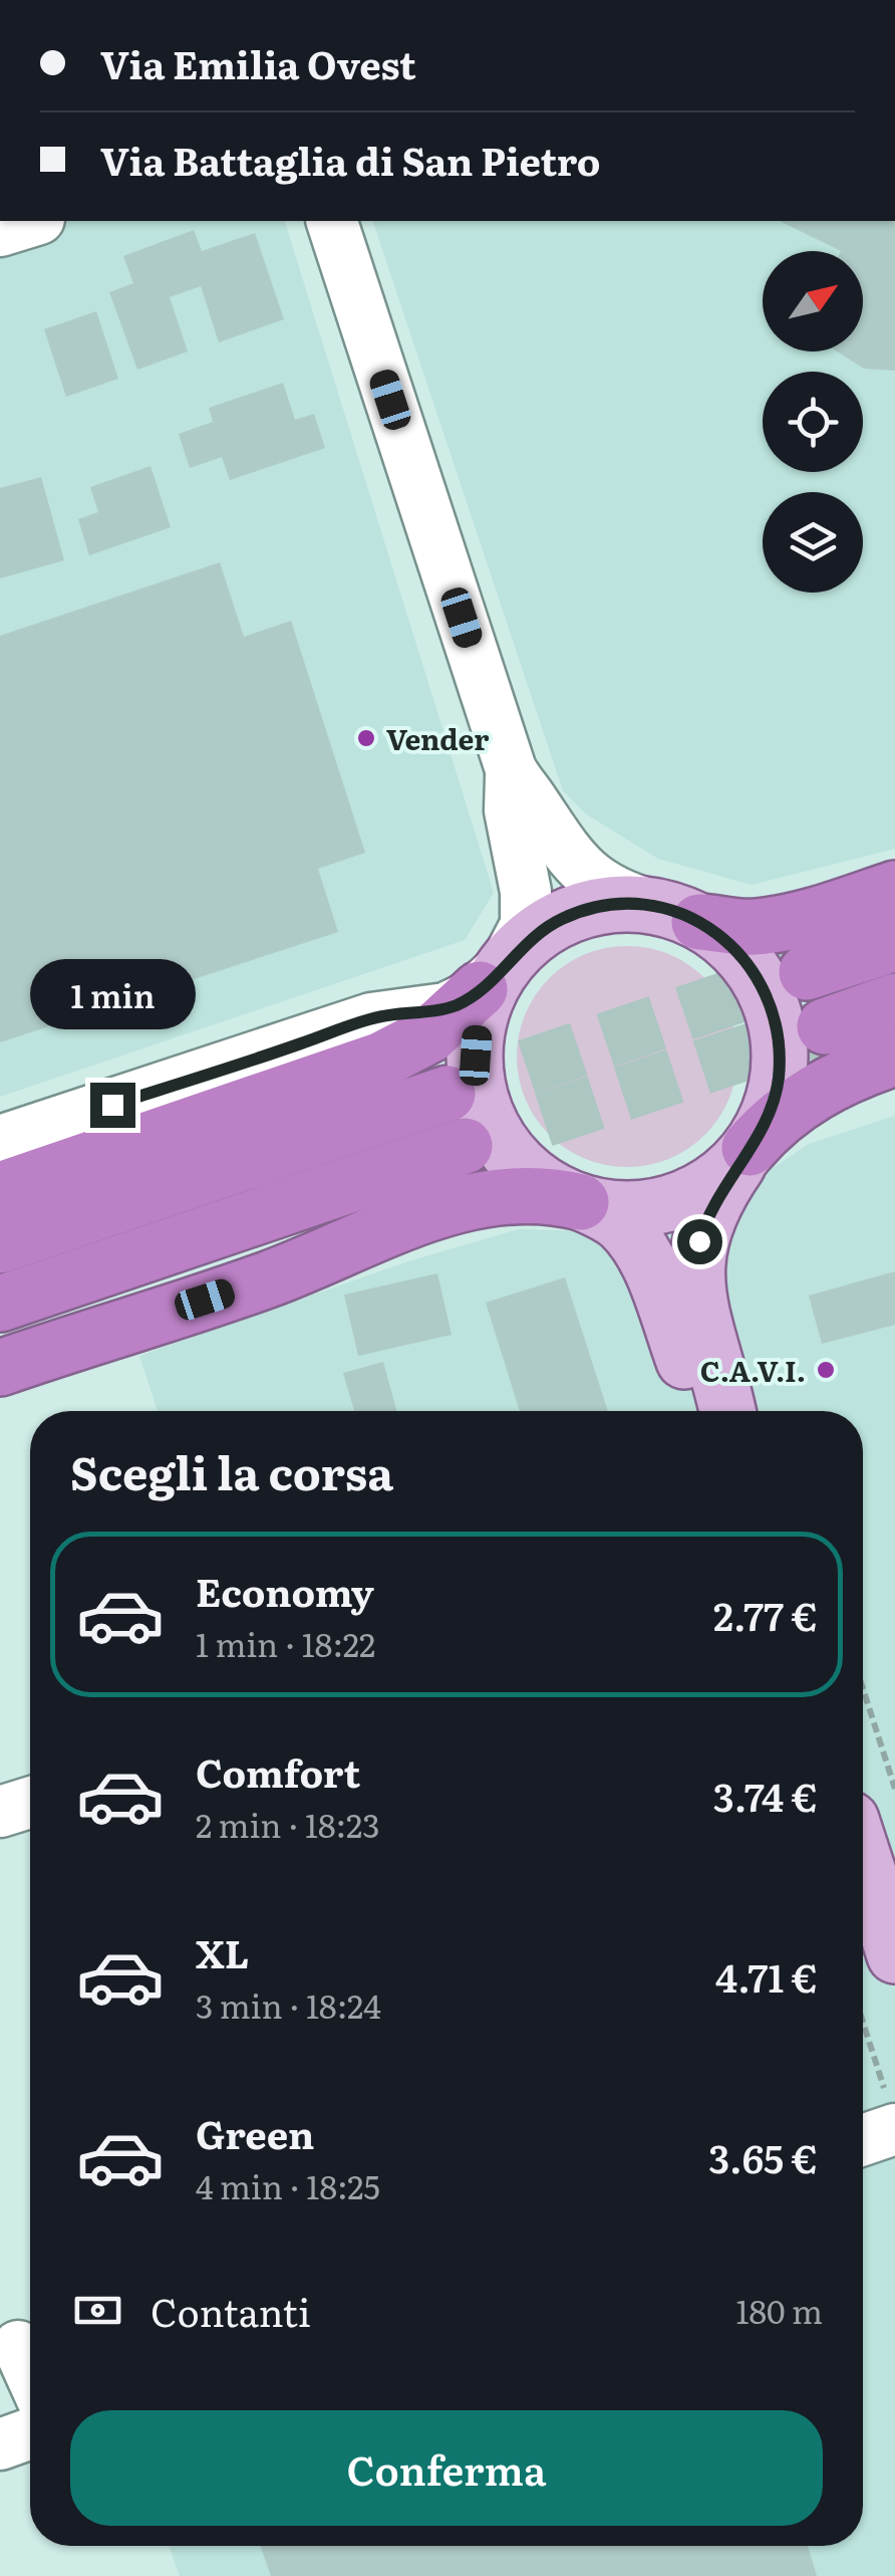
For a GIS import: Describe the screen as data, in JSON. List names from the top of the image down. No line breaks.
{"places":["Vender","C.A.V.I."],"north":"top right","page":{"banner":["Via Emilia Ovest","Via Battaglia di San Pietro"],"bubble":"1 min","heading":"Scegli la corsa","list":[{"name":"Economy","note":"1 min · 18:22","value":"2.77 €"},{"name":"Comfort","note":"2 min · 18:23","value":"3.74 €"},{"name":"XL","note":"3 min · 18:24","value":"4.71 €"},{"name":"Green","note":"4 min · 18:25","value":"3.65 €"}],"pay":["Contanti","180 m"],"buttons":"Conferma"}}
